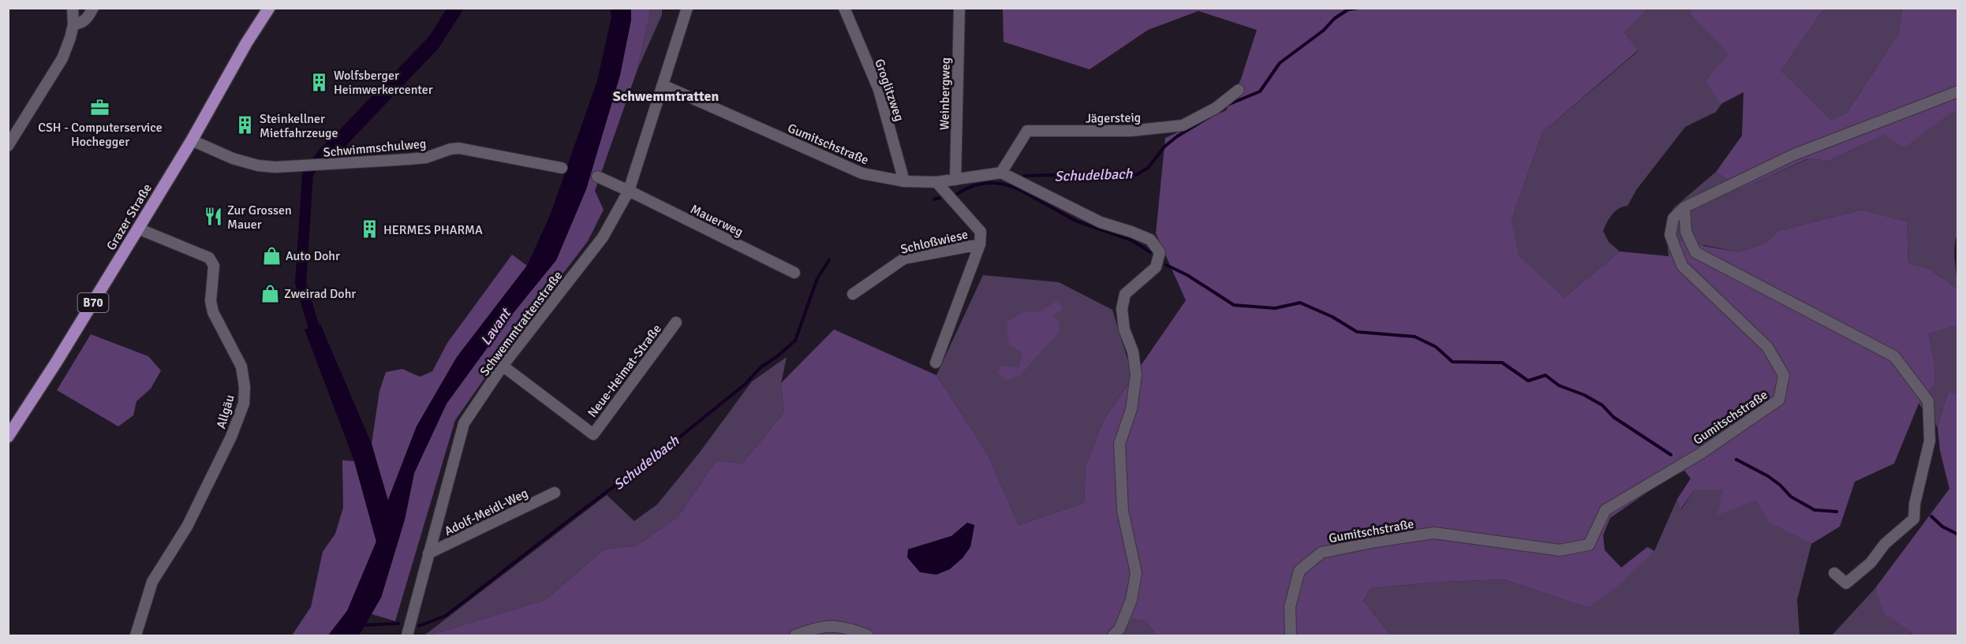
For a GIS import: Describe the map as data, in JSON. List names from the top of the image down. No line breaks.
{"streets":{"main road":["Grazer Straße","B70"],"street":["Groglitzweg","Weinbergweg","Jägersteig","Gumitschstraße","Schwimmschulweg","Mauerweg","Schloßwiese","Schwemmtrattenstraße","Neue-Heimat-Straße","Allgäu","Adolf-Meidl-Weg"]},"crossings":[["Groglitzweg","Gumitschstraße"],["Weinbergweg","Gumitschstraße"],["Jägersteig","Gumitschstraße"],["Gumitschstraße","Schloßwiese"],["Gumitschstraße","Schwemmtrattenstraße"],["Schwimmschulweg","Grazer Straße"],["Grazer Straße","Allgäu"],["Mauerweg","Schwemmtrattenstraße"],["Schwemmtrattenstraße","Neue-Heimat-Straße"],["Schwemmtrattenstraße","Adolf-Meidl-Weg"]],"districts":["Schwemmtratten"],"water":["Schudelbach","Lavant"],"places":{"building":["Wolfsberger Heimwerkercenter","Steinkellner Mietfahrzeuge","HERMES PHARMA"],"office":["CSH - Computerservice Hochegger"],"restaurant":["Zur Grossen Mauer"],"shop":["Auto Dohr","Zweirad Dohr"]}}
